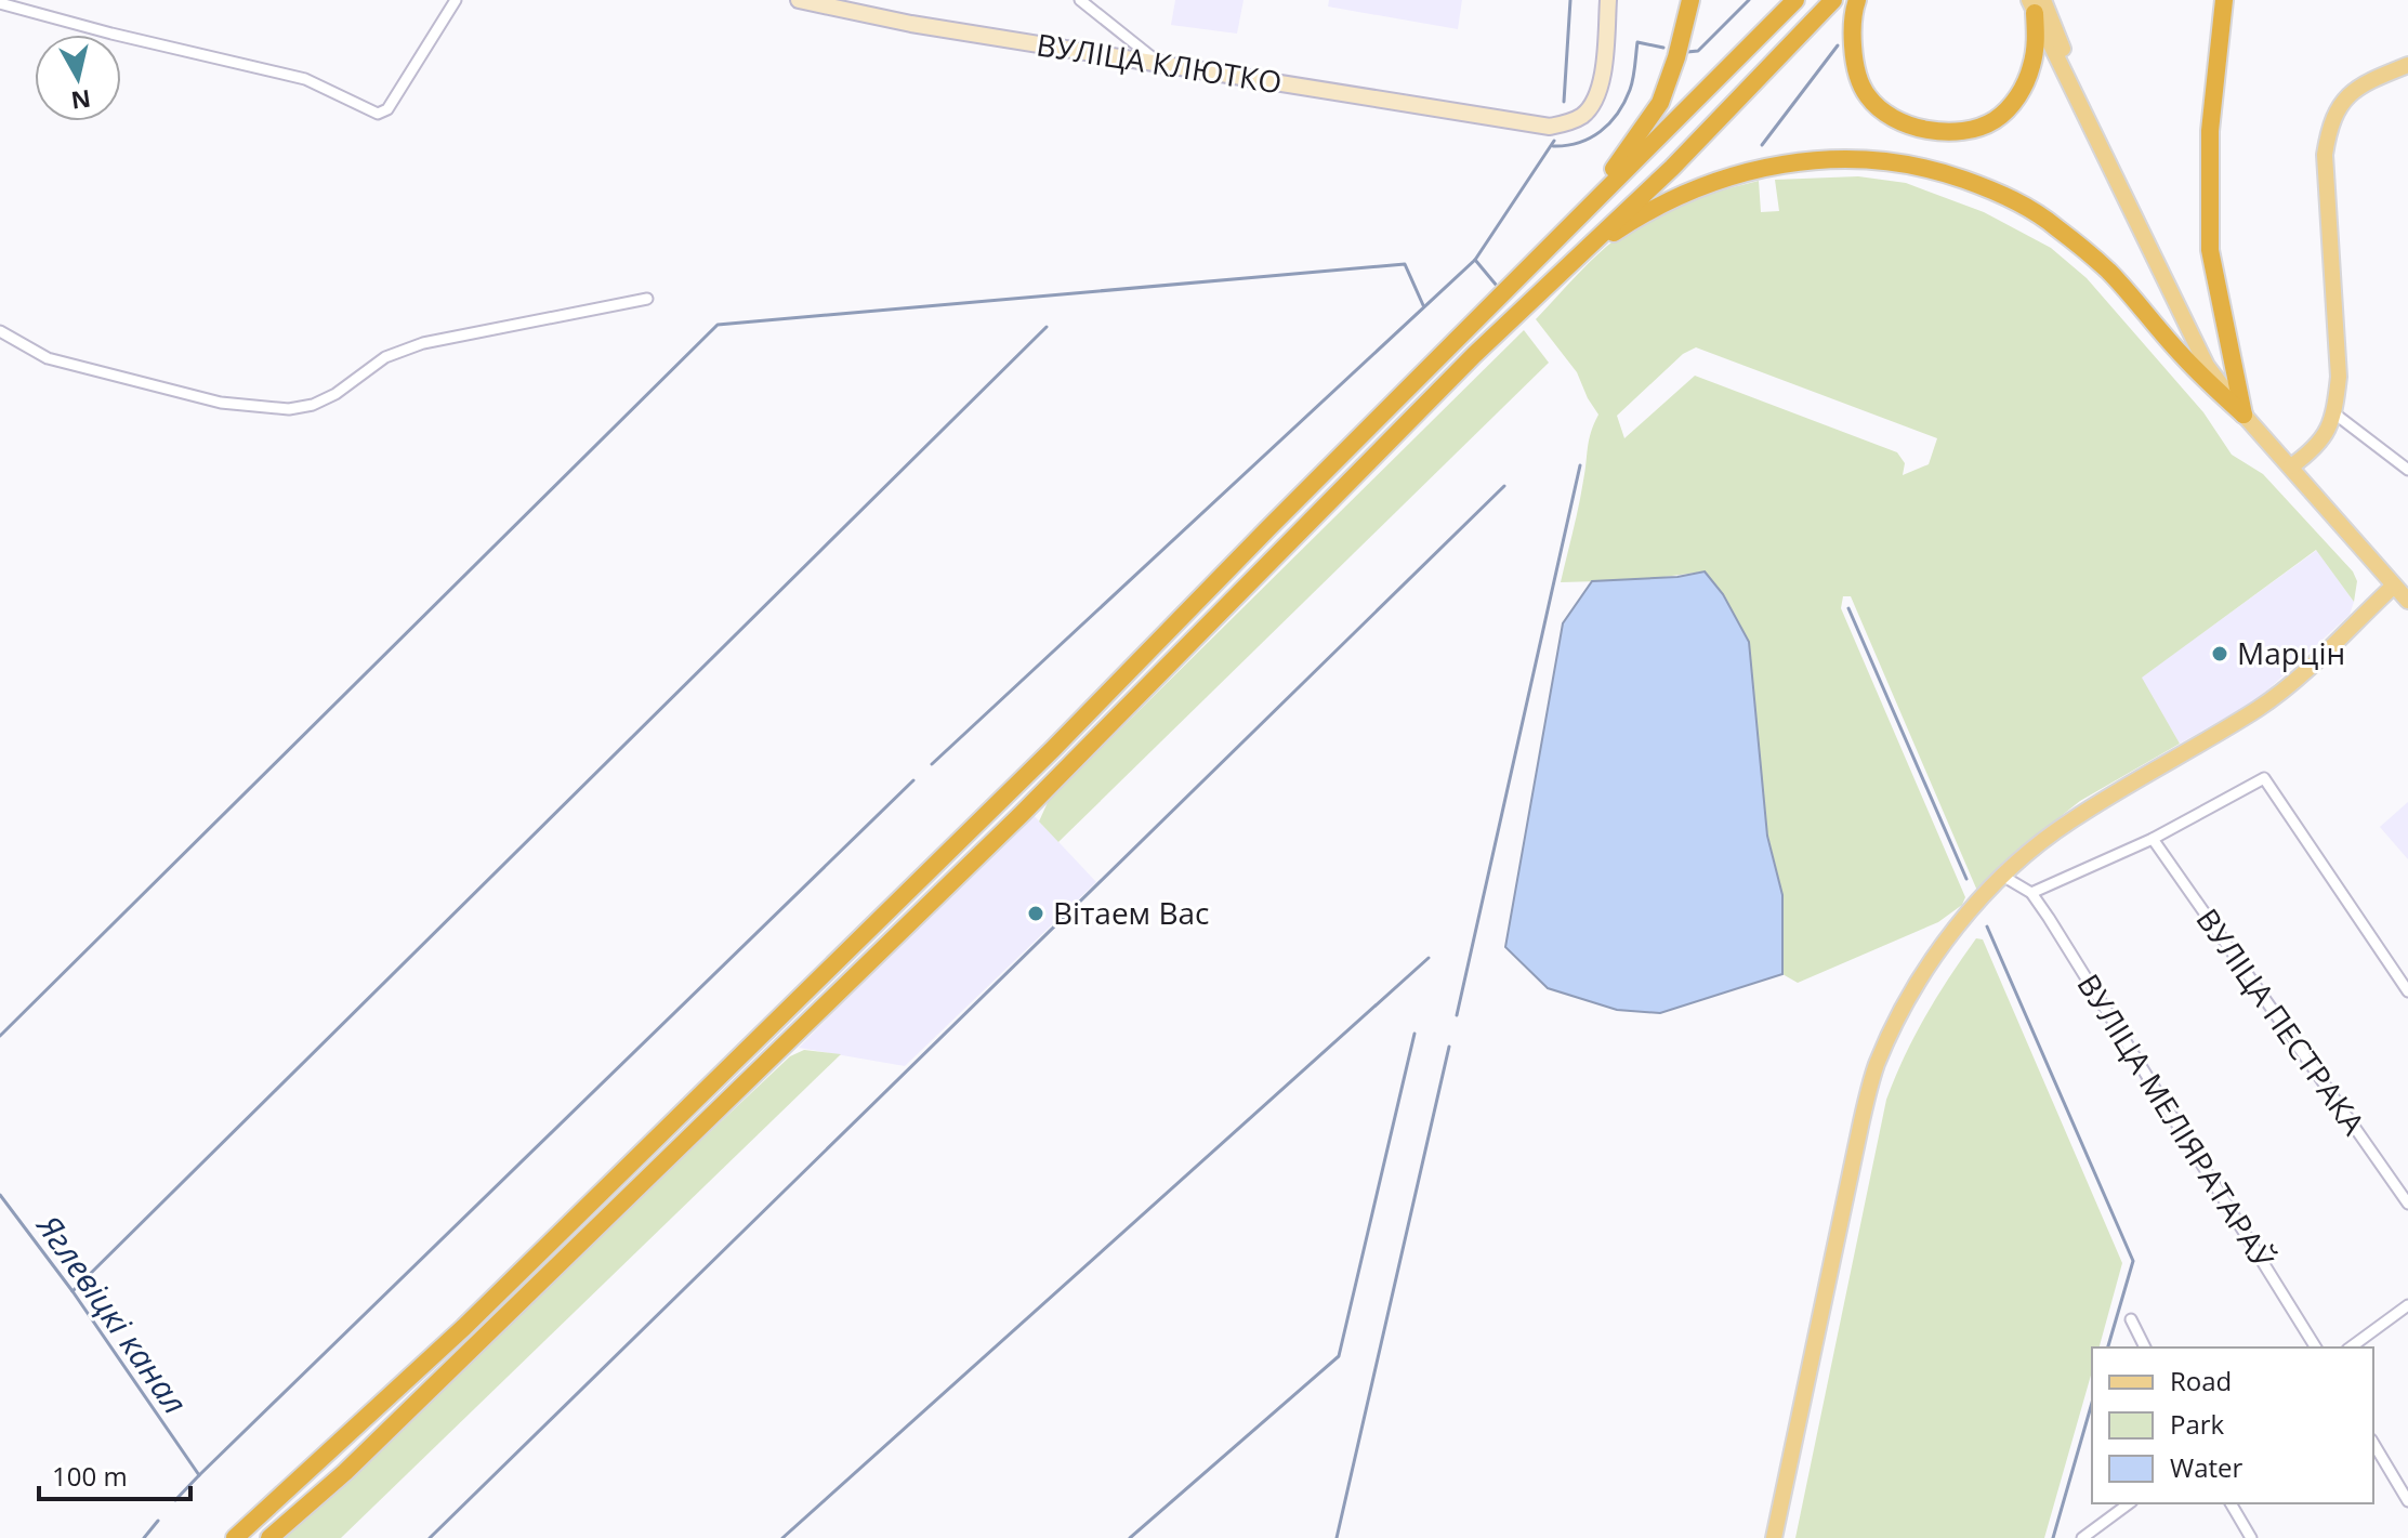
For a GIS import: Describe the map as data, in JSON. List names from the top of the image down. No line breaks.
{"streets":{"street":["ВУЛІЦА КЛЮТКО","ВУЛІЦА ПЕСТРАКА","ВУЛІЦА МЕЛІЯРАТАРАЎ"]},"water":["Яглевіцкі канал"],"places":["Марцін","Вітаем Вас"],"legend":["Road","Park","Water"],"scale_bar":"100 m","north":"bottom"}
